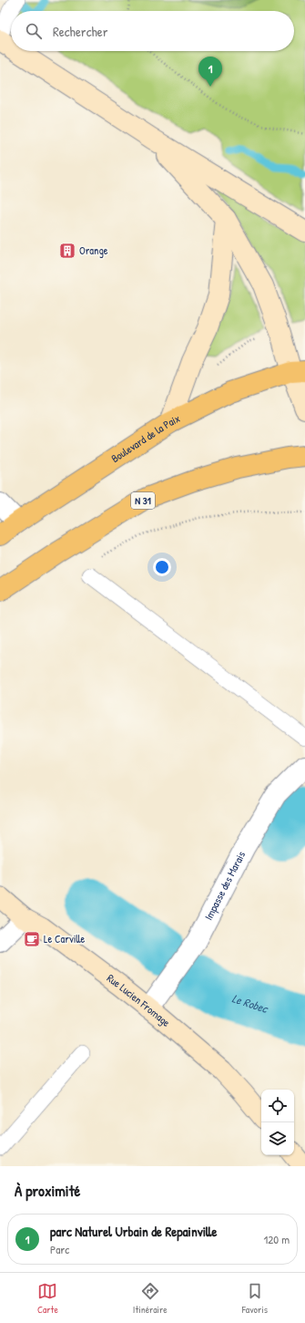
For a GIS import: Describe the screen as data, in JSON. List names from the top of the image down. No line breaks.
{"streets":{"main road":["Boulevard de la Paix","N 31","Rue Lucien Fromage"],"street":["Impasse des Marais"]},"crossings":[["Impasse des Marais","Rue Lucien Fromage"]],"water":["Le Robec"],"places":{"building":["Orange"],"cafe":["Le Carville"]},"page":{"search":"Rechercher","pins":"1","heading":"À proximité","list":[{"mark":"1","name":"parc Naturel Urbain de Repainville","note":"Parc","value":"120 m"}],"nav":["Carte","Itinéraire","Favoris"]}}
